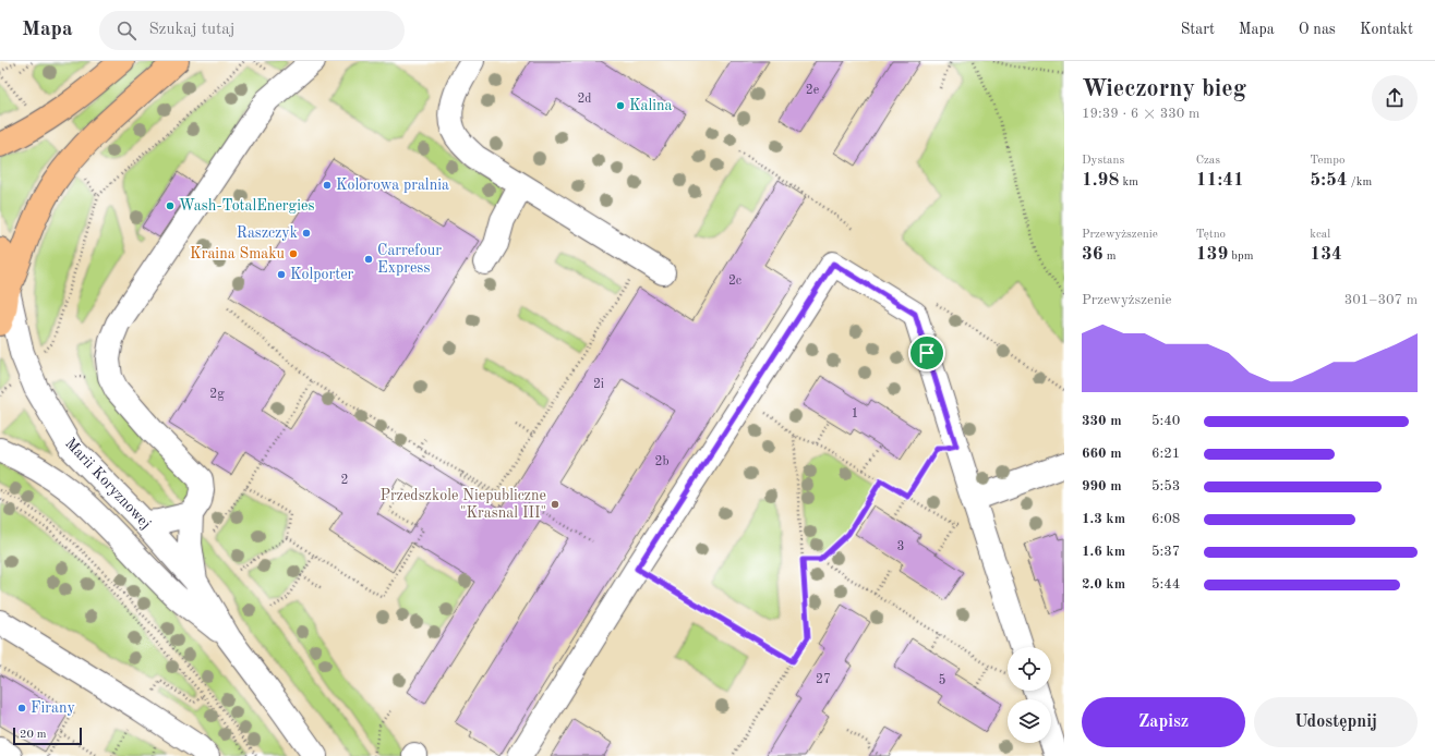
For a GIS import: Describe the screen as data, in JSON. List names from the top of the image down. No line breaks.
{"streets":{"street":["Marii Koryznowej"]},"places":["Kalina","Kolorowa pralnia","Wash-TotalEnergies","Raszczyk","Kraina Smaku","Carrefour Express","Kolporter","Przedszkole Niepubliczne \"Krasnal III\"","Firany"],"house_numbers":["2e","2d","2c","2i","2g","1","2b","2","3","27","5"],"scale_bar":"20 m","page":{"header":"Mapa","search":"Szukaj tutaj","nav":["Start","Mapa","O nas","Kontakt"],"heading":["Wieczorny bieg","19:39 · 6 × 330 m"],"stats":[["Dystans","1.98 km"],["Czas","11:41"],["Tempo","5:54 /km"],["Przewyższenie","36 m"],["Tętno","139 bpm"],["kcal","134"]],"chart":["Przewyższenie","301–307 m"],"list":[{"name":"330 m","note":"5:40"},{"name":"660 m","note":"6:21"},{"name":"990 m","note":"5:53"},{"name":"1.3 km","note":"6:08"},{"name":"1.6 km","note":"5:37"},{"name":"2.0 km","note":"5:44"}],"buttons":["Zapisz","Udostępnij"],"scale":"20 m"}}
